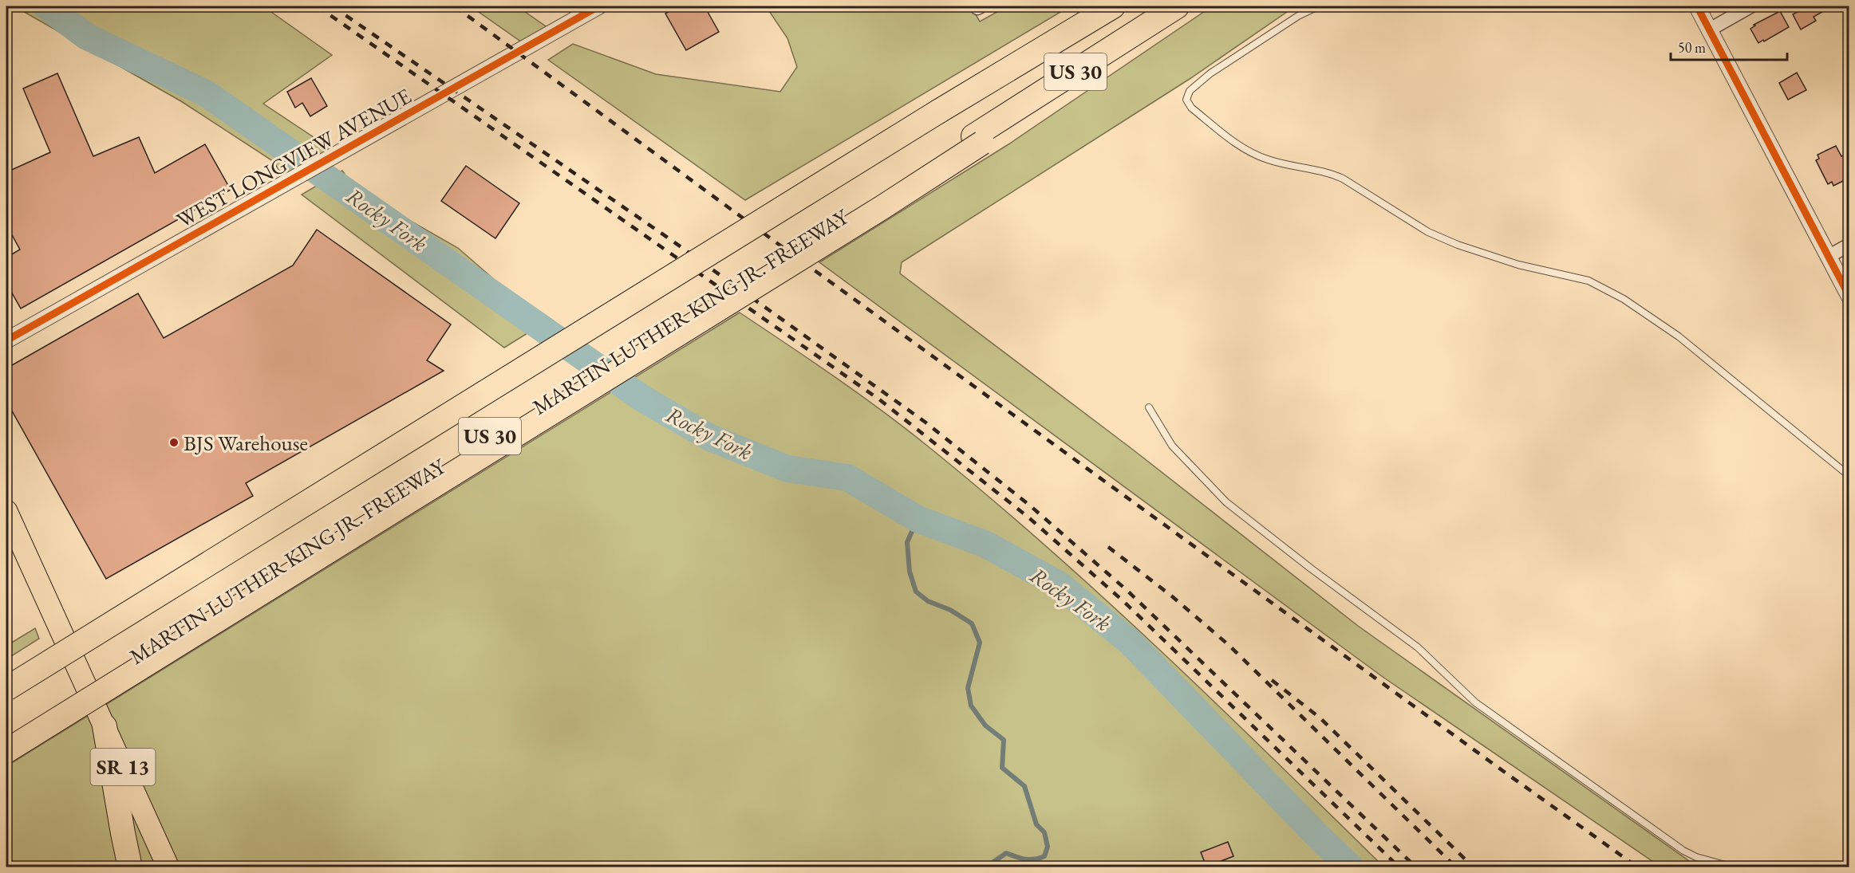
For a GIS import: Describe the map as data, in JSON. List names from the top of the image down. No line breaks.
{"streets":{"highway":["US 30","MARTIN LUTHER KING JR. FREEWAY","SR 13"],"street":["WEST LONGVIEW AVENUE"]},"water":["Rocky Fork"],"places":["BJS Warehouse"],"scale_bar":"50 m"}
